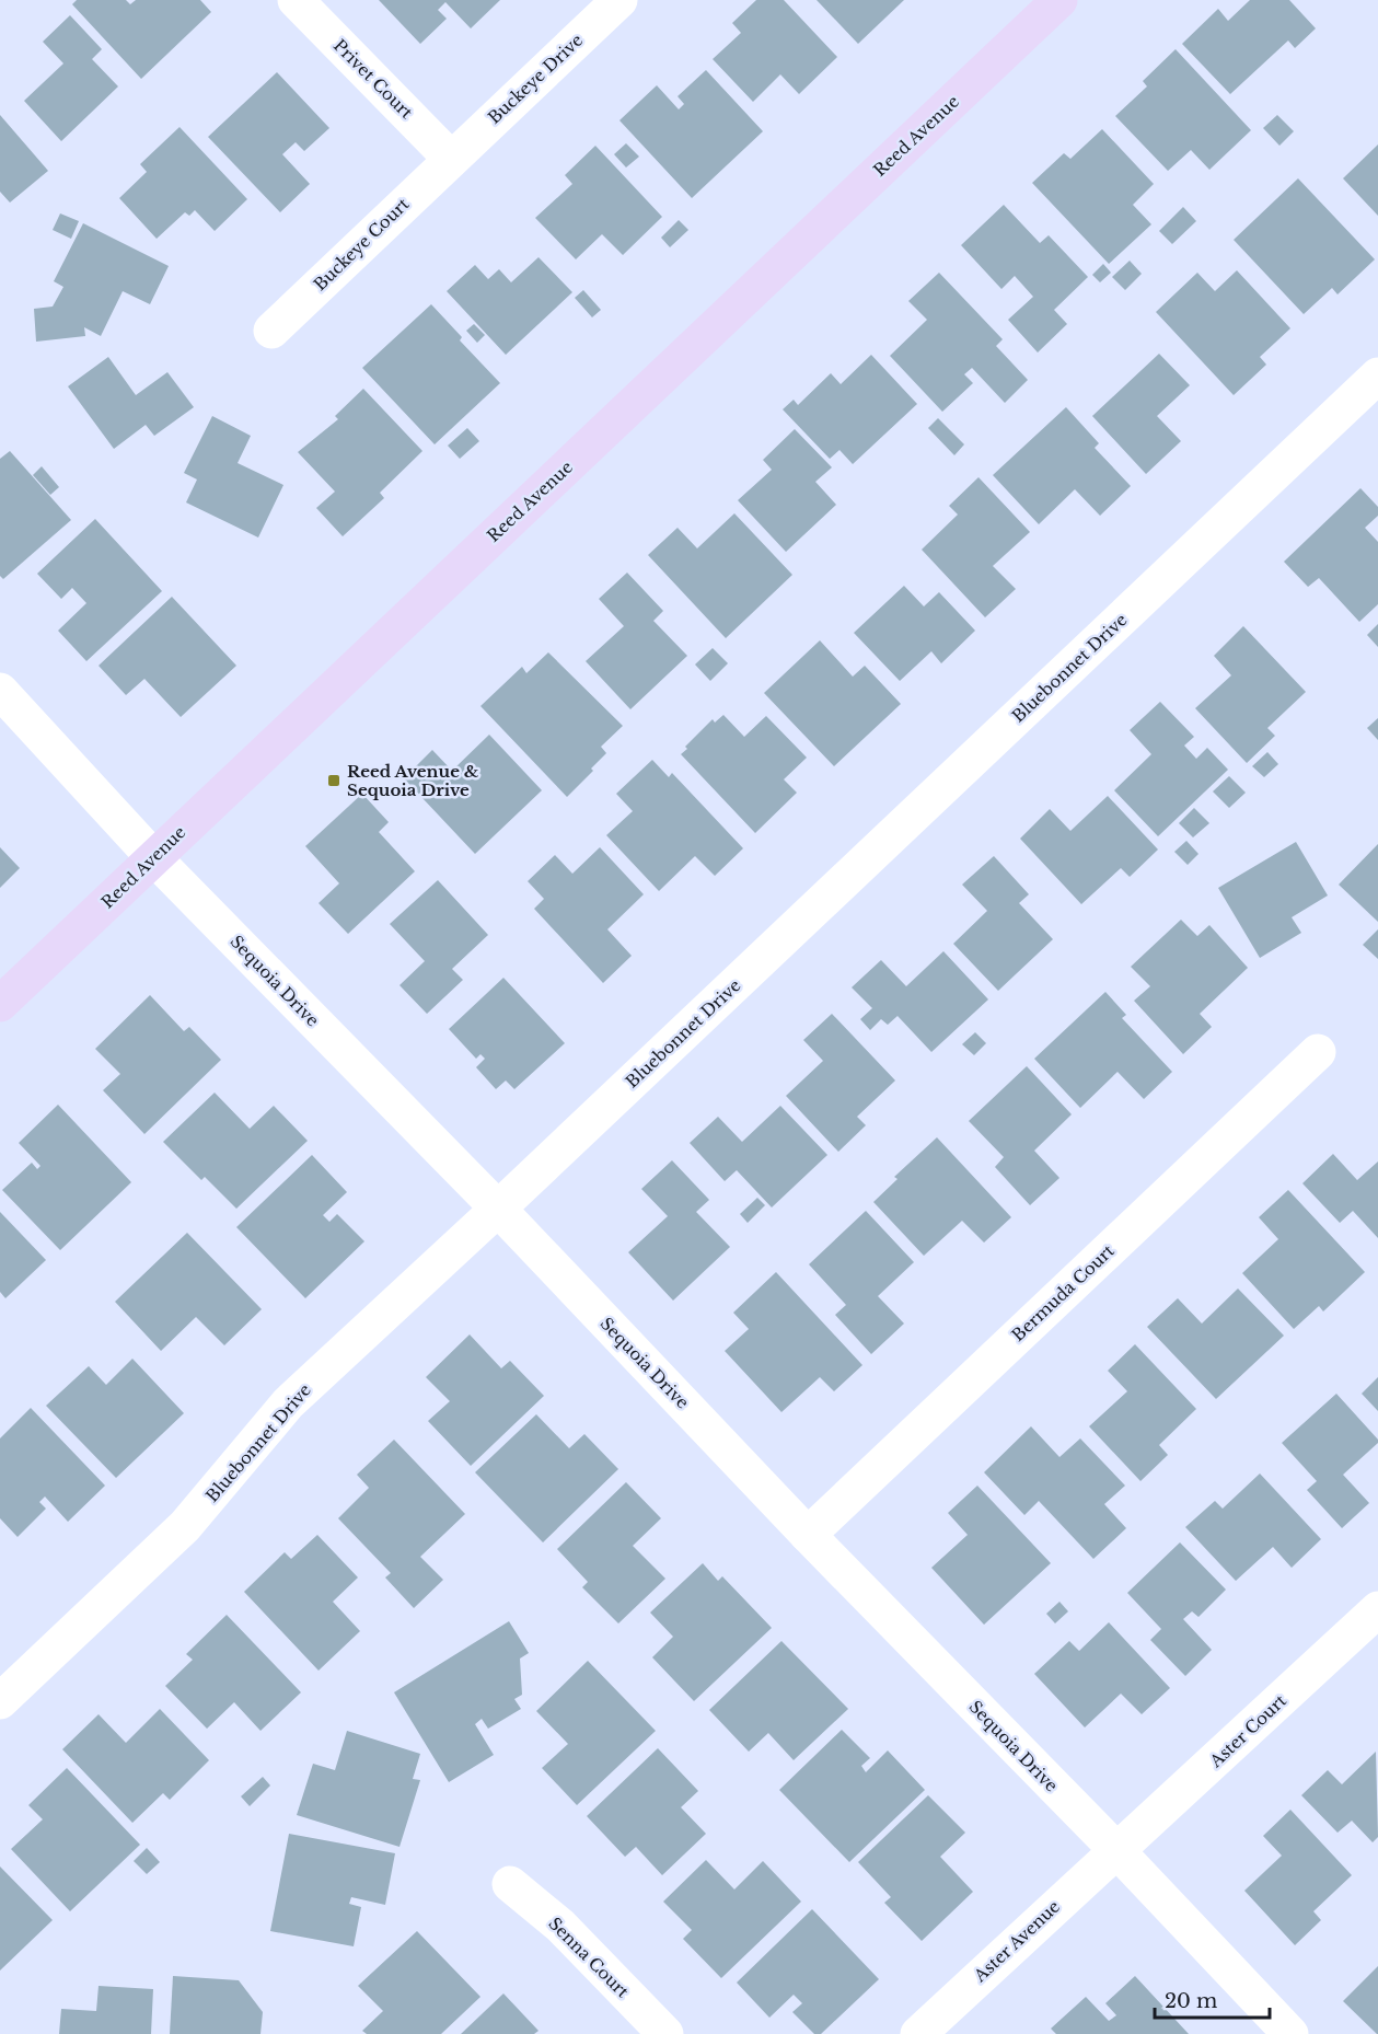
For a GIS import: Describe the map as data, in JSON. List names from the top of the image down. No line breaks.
{"streets":{"main road":["Reed Avenue"],"street":["Privet Court","Buckeye Drive","Buckeye Court","Bluebonnet Drive","Sequoia Drive","Bermuda Court","Aster Court","Aster Avenue","Senna Court"]},"crossings":[["Privet Court","Buckeye Drive"],["Privet Court","Buckeye Court"],["Buckeye Drive","Buckeye Court"],["Reed Avenue","Sequoia Drive"],["Bluebonnet Drive","Sequoia Drive"],["Sequoia Drive","Bermuda Court"],["Sequoia Drive","Aster Court"],["Sequoia Drive","Aster Avenue"],["Aster Court","Aster Avenue"]],"places":{"transit":["Reed Avenue & Sequoia Drive"]},"scale_bar":"20 m"}
